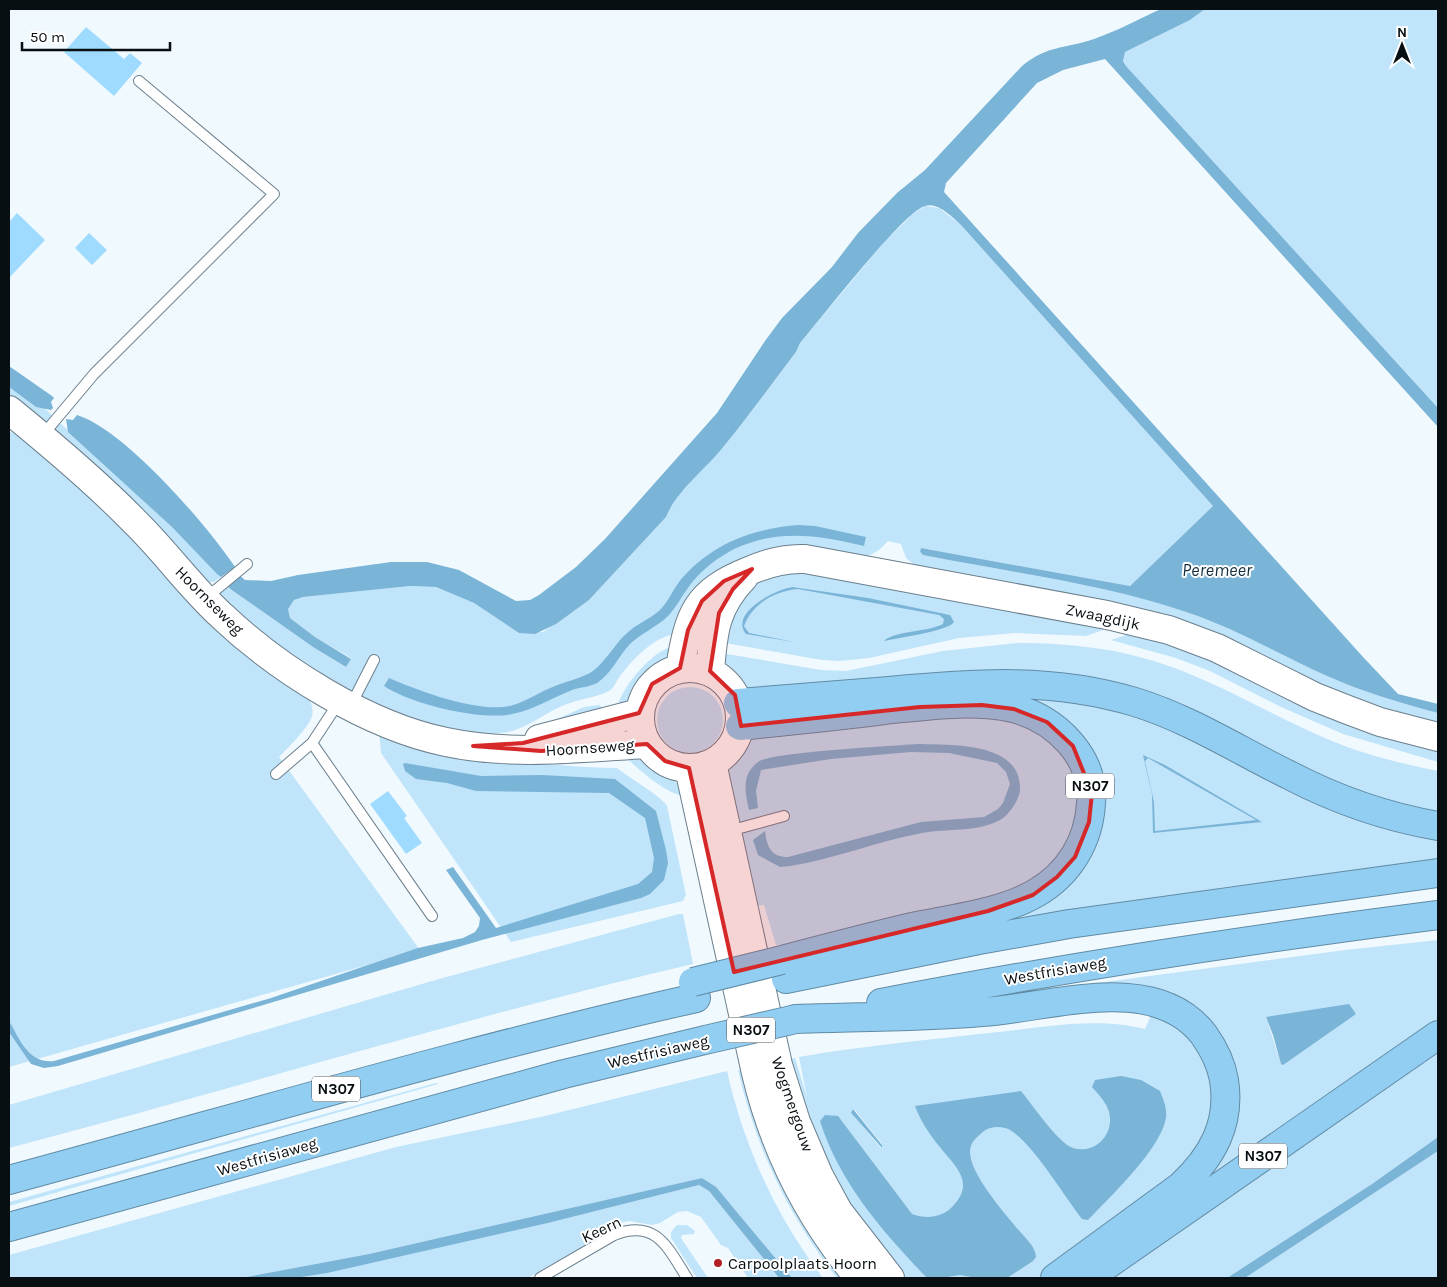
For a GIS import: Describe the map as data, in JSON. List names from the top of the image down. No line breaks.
{"streets":{"highway":["N307","Westfrisiaweg"],"street":["Hoornseweg","Zwaagdijk","Wogmergouw"],"lane":["Keern"]},"crossings":[["Hoornseweg","Zwaagdijk"],["Hoornseweg","N307"],["Hoornseweg","Wogmergouw"],["Zwaagdijk","N307"],["Zwaagdijk","Wogmergouw"],["N307","Westfrisiaweg"],["N307","Wogmergouw"]],"water":["Peremeer"],"places":["Carpoolplaats Hoorn"],"scale_bar":"50 m","north":"top"}
